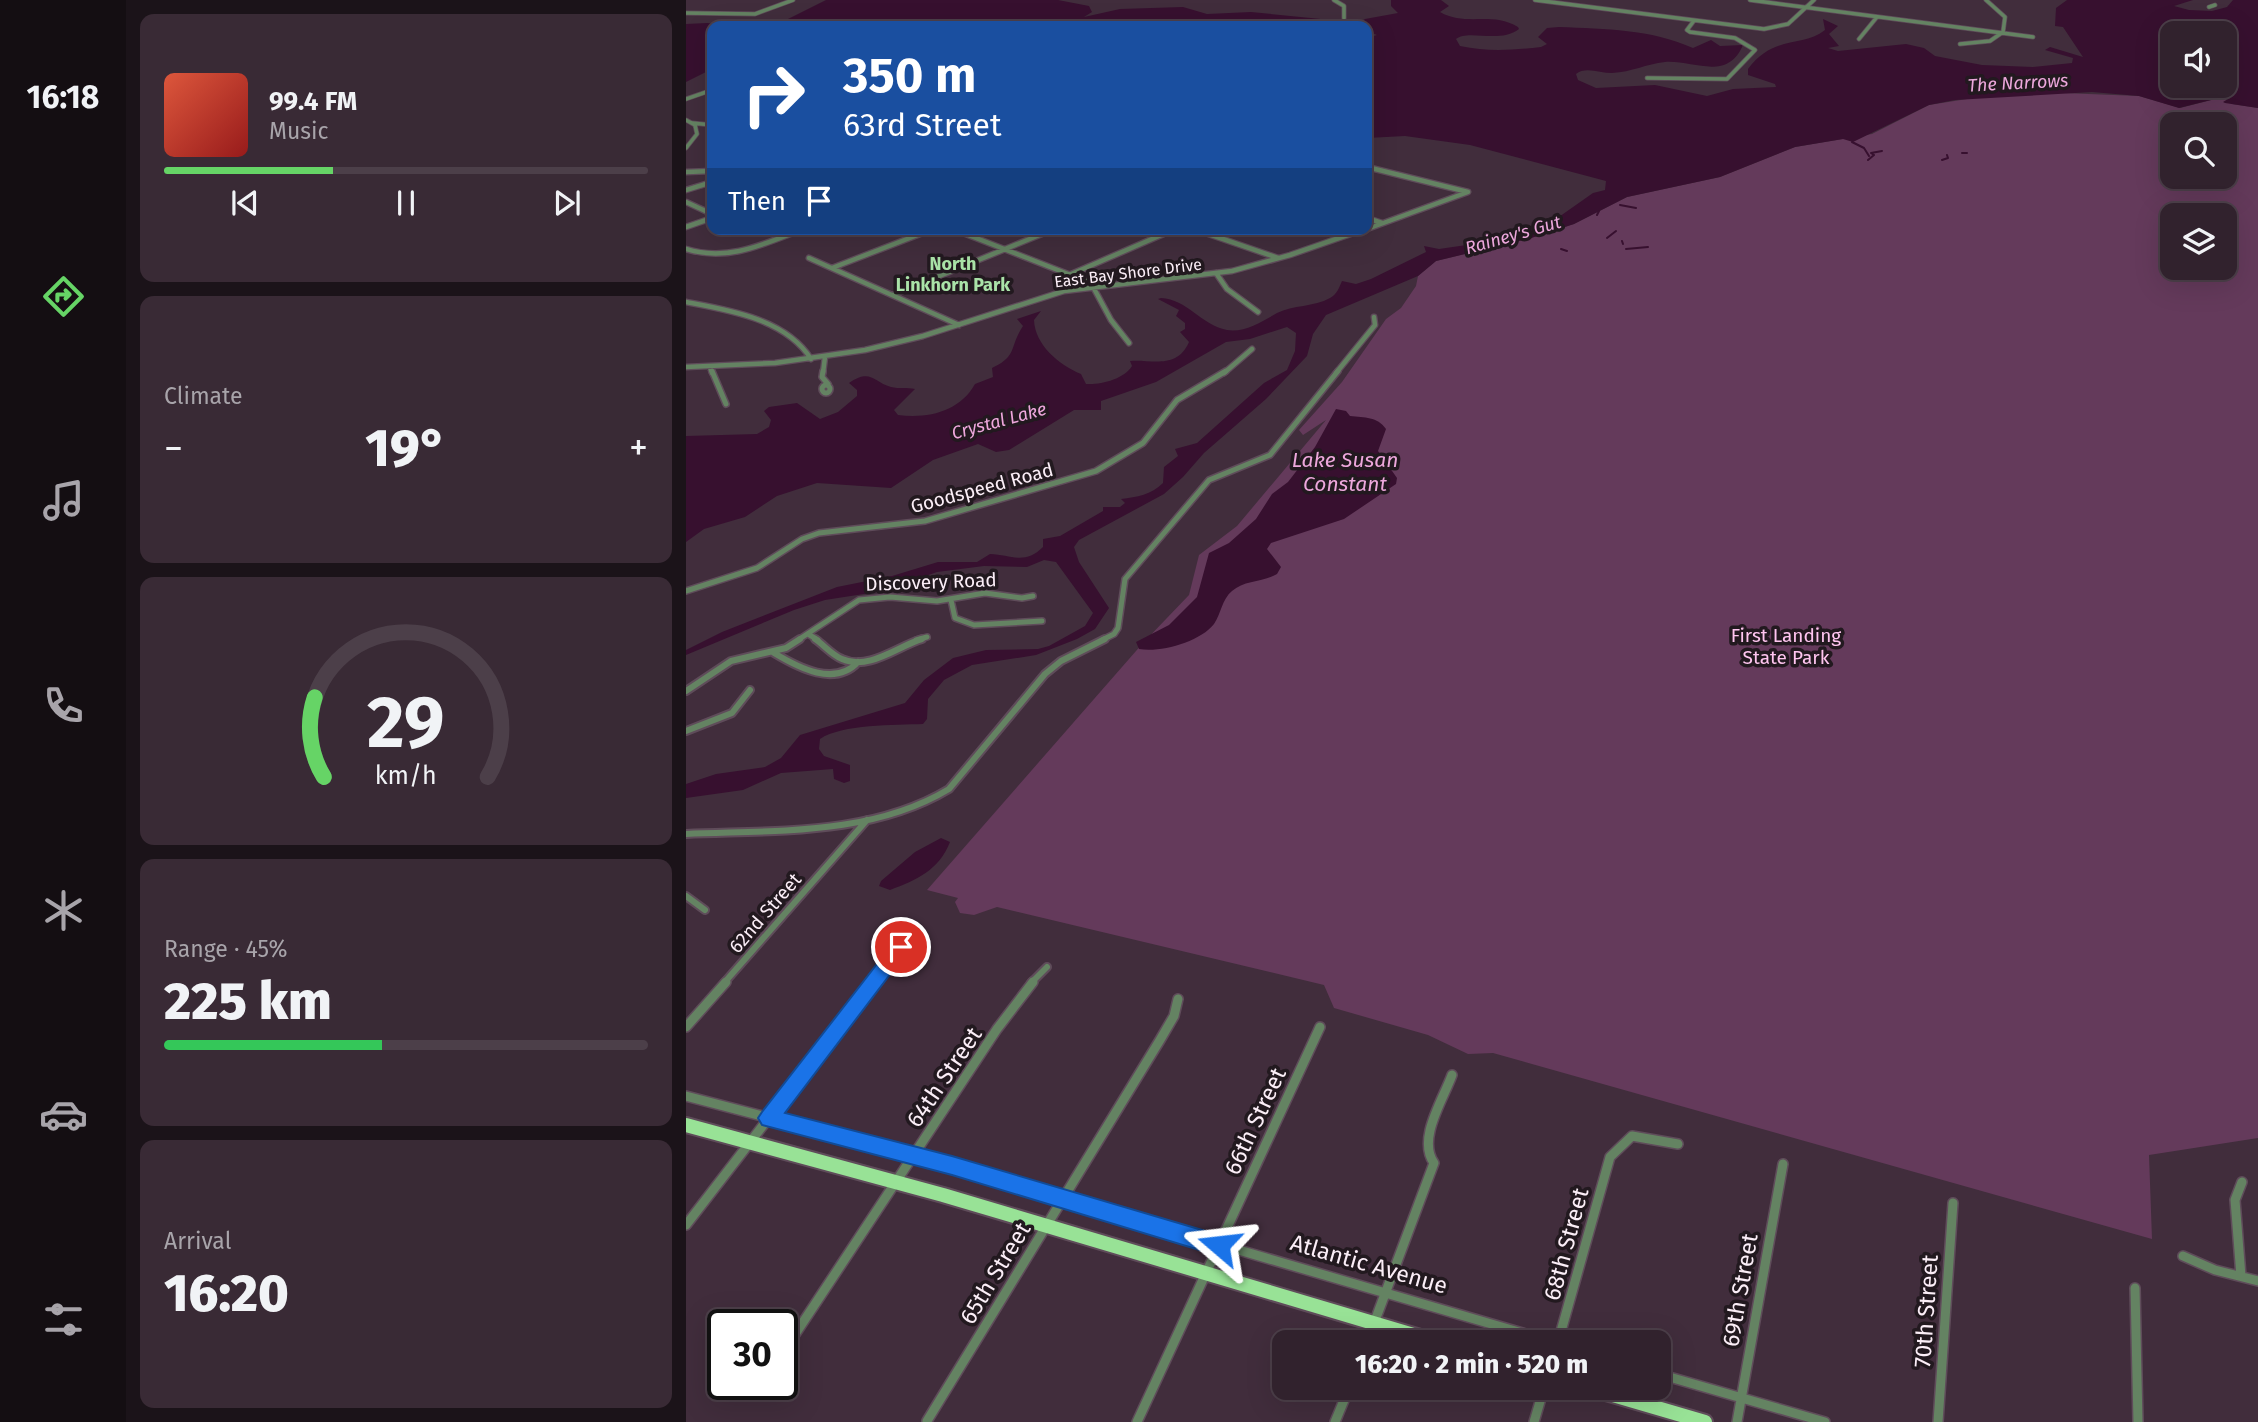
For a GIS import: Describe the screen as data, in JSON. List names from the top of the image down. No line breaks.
{"streets":{"street":["East Bay Shore Drive","Goodspeed Road","Discovery Road","62nd Street","64th Street","66th Street","68th Street","Atlantic Avenue","65th Street","69th Street","70th Street"]},"crossings":[["64th Street","Atlantic Avenue"],["66th Street","Atlantic Avenue"],["Atlantic Avenue","65th Street"]],"districts":["North Linkhorn Park"],"water":["The Narrows","Rainey's Gut","Crystal Lake","Lake Susan Constant"],"parks":["First Landing State Park"],"page":{"tabs":"16:18","turn":["350 m","63rd Street"],"song":["99.4 FM","Music"],"then":"Then","tile":["Climate",["Range · 45%","225 km"],["Arrival","16:20"]],"heat":["−","19°","+"],"limit":"30","trip":"16:20 · 2 min · 520 m","gauge":["29","km/h"]}}
